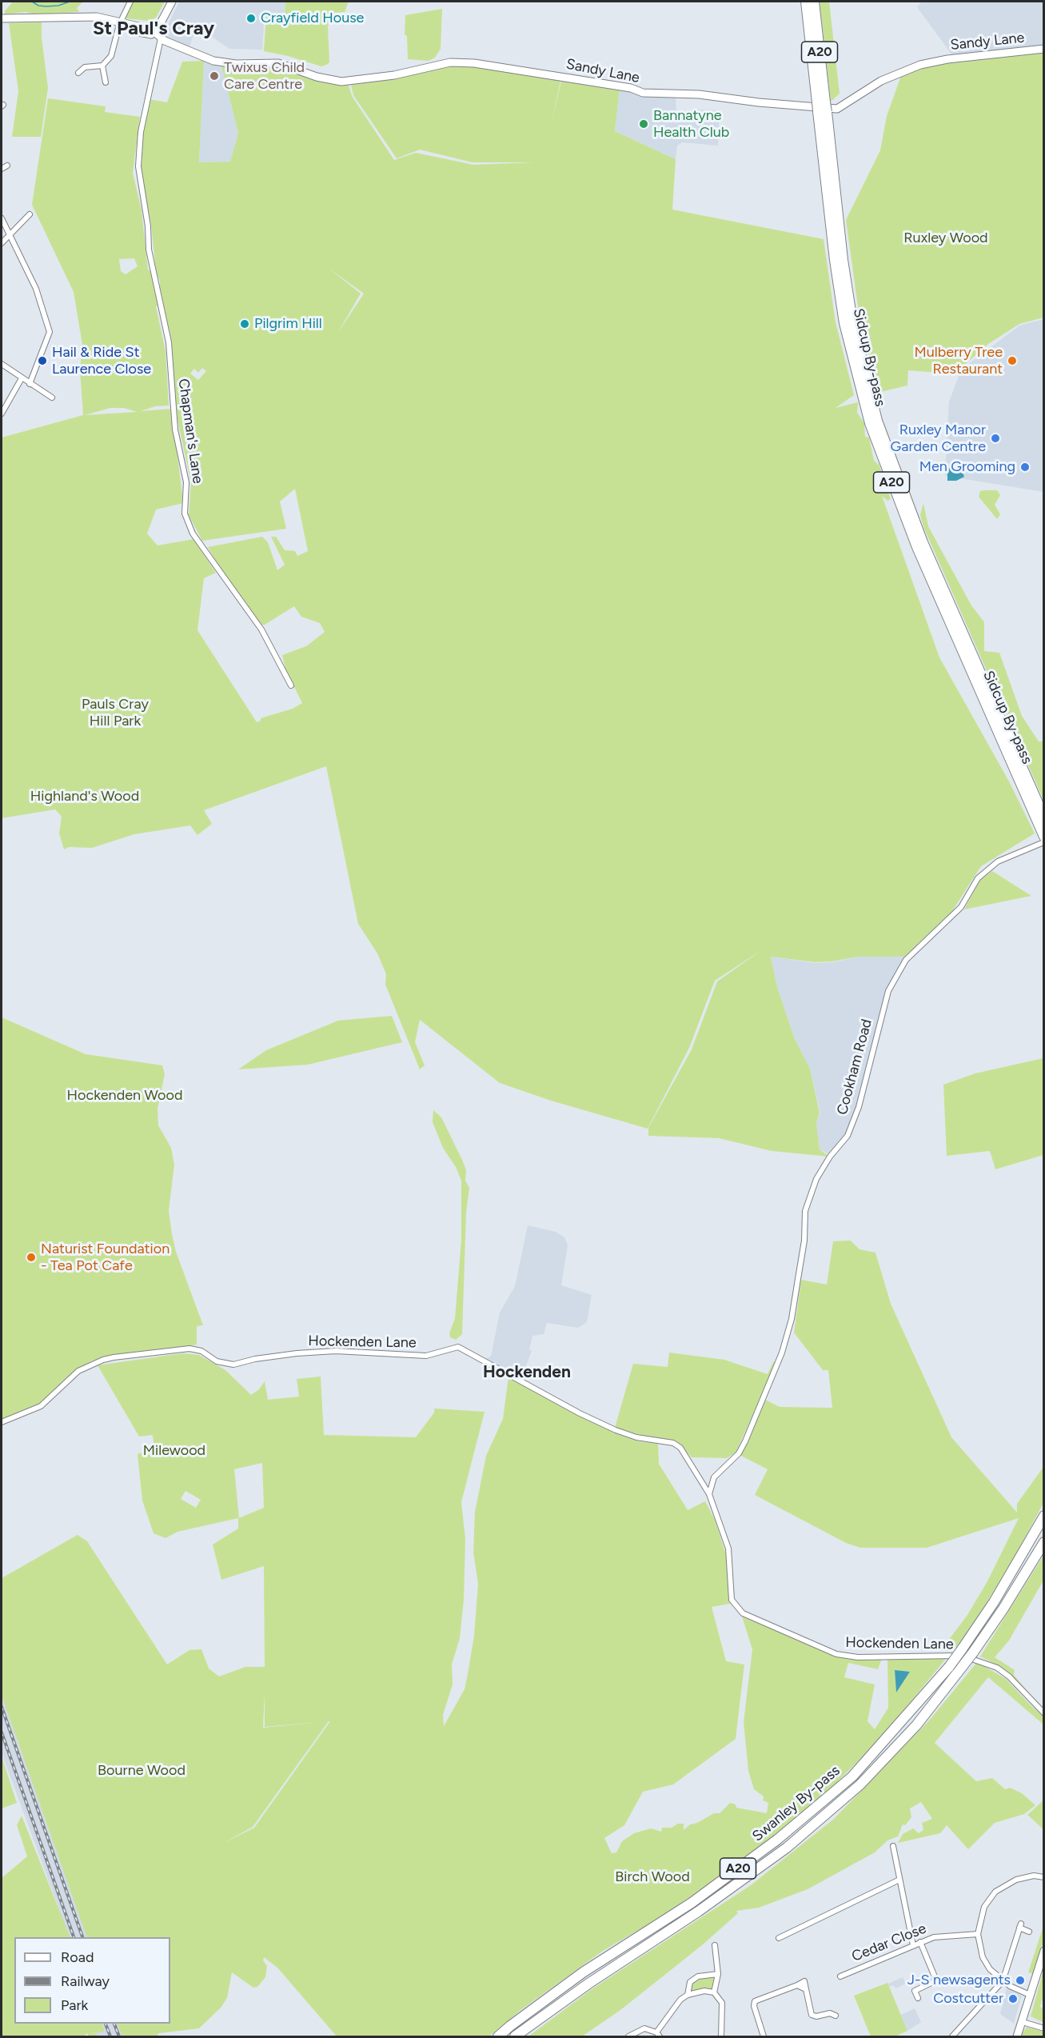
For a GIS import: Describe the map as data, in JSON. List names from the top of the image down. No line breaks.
{"streets":{"highway":["A20","Sidcup By-pass","Swanley By-pass"],"street":["Sandy Lane","Chapman's Lane","Cookham Road","Hockenden Lane","Cedar Close"]},"crossings":[["Sandy Lane","Chapman's Lane"],["Sidcup By-pass","Cookham Road"],["Cookham Road","Hockenden Lane"]],"districts":["St Paul's Cray","Hockenden"],"parks":["Ruxley Wood","Pauls Cray Hill Park","Highland's Wood","Hockenden Wood","Milewood","Bourne Wood","Birch Wood"],"places":["Crayfield House","Twixus Child Care Centre","Bannatyne Health Club","Pilgrim Hill","Hail & Ride St Laurence Close","Mulberry Tree Restaurant","Ruxley Manor Garden Centre","Men Grooming","Naturist Foundation - Tea Pot Cafe","J-S newsagents","Costcutter"],"legend":["Road","Railway","Park"]}
